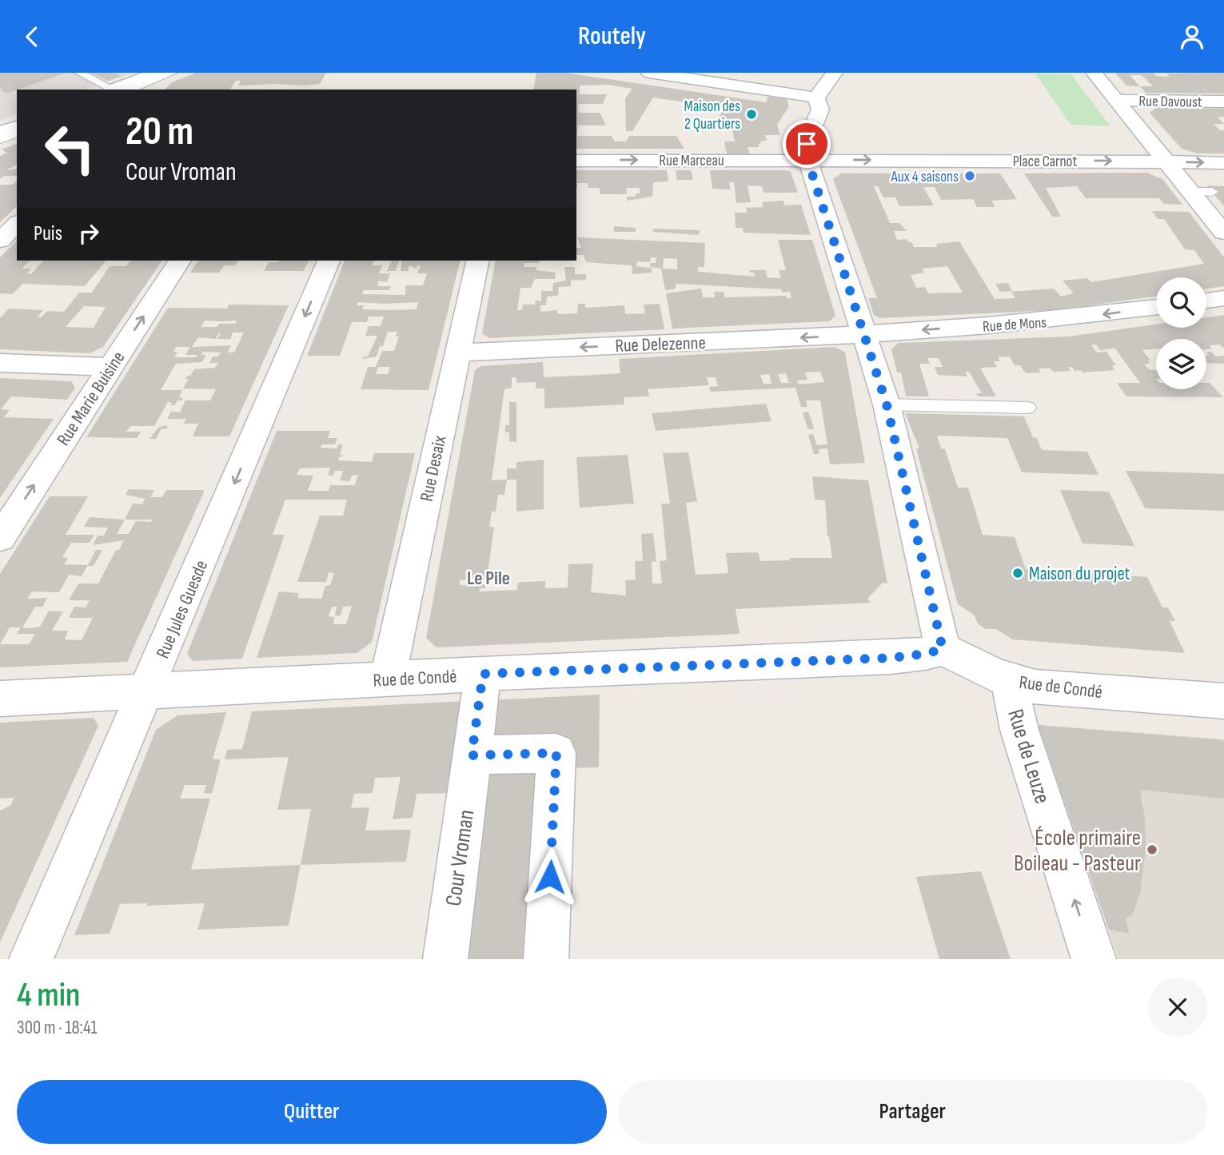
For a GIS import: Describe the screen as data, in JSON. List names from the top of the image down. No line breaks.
{"streets":{"street":["Rue Davoust","Rue Marceau","Place Carnot","Rue de Mons","Rue Delezenne","Rue Marie Buisine","Rue Desaix","Rue Jules Guesde","Rue de Condé","Rue de Leuze","Cour Vroman"]},"crossings":[["Rue Marceau","Place Carnot"],["Rue de Mons","Rue Delezenne"],["Rue Delezenne","Rue Desaix"],["Rue Desaix","Rue de Condé"],["Rue Jules Guesde","Rue de Condé"],["Rue de Condé","Rue de Leuze"],["Rue de Condé","Cour Vroman"]],"one_way":["Place Carnot","Rue de Mons","Rue Marie Buisine","Rue Jules Guesde","Rue de Leuze"],"districts":["Le Pile"],"places":["Maison des 2 Quartiers","Aux 4 saisons","Maison du projet","École primaire Boileau - Pasteur"],"page":{"header":"Routely","turn":["20 m","Cour Vroman"],"then":"Puis","heading":["4 min","300 m · 18:41"],"buttons":["Quitter","Partager"]}}
